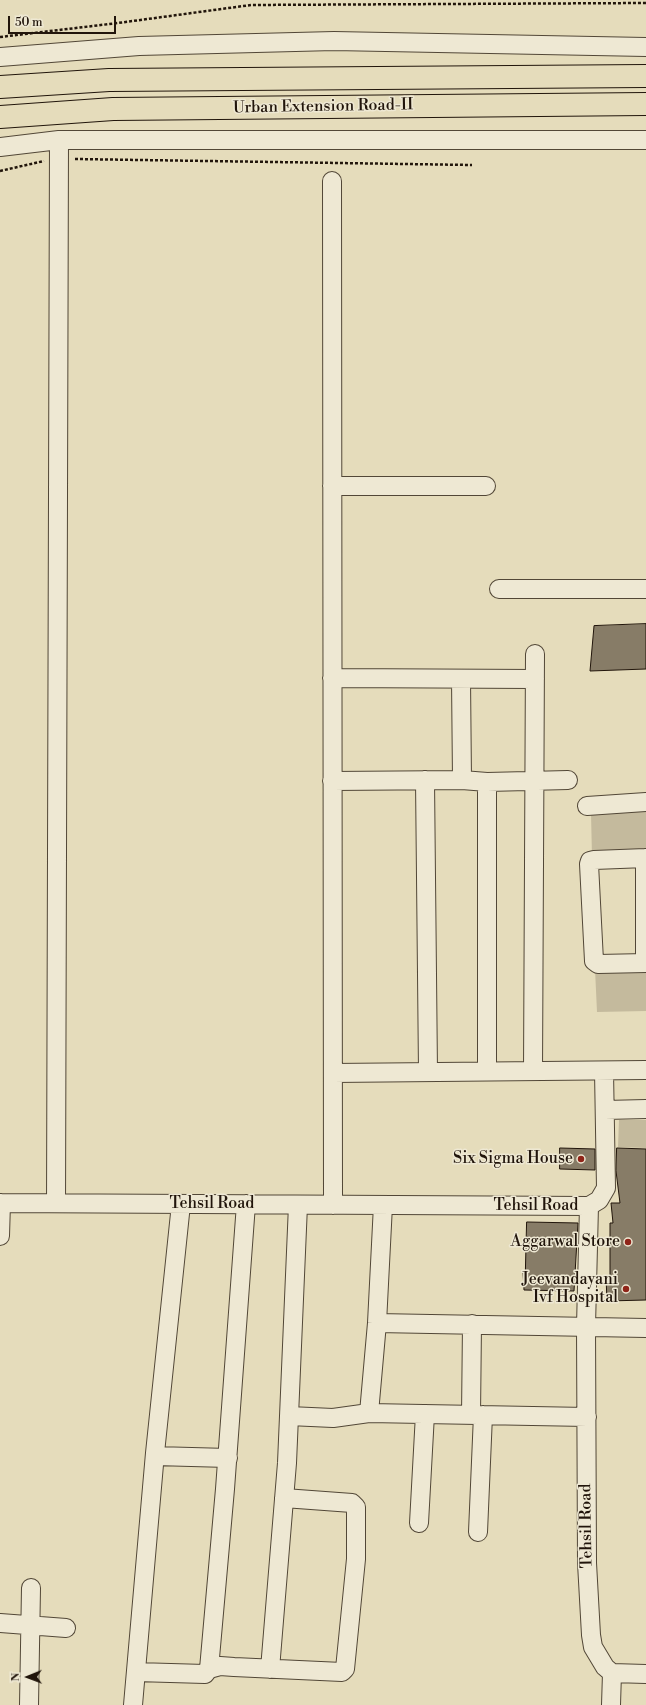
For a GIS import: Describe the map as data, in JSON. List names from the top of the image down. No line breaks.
{"streets":{"highway":["Urban Extension Road-II"],"street":["Tehsil Road"]},"places":["Six Sigma House","Aggarwal Store","Jeevandayani Ivf Hospital"],"scale_bar":"50 m","north":"left"}
